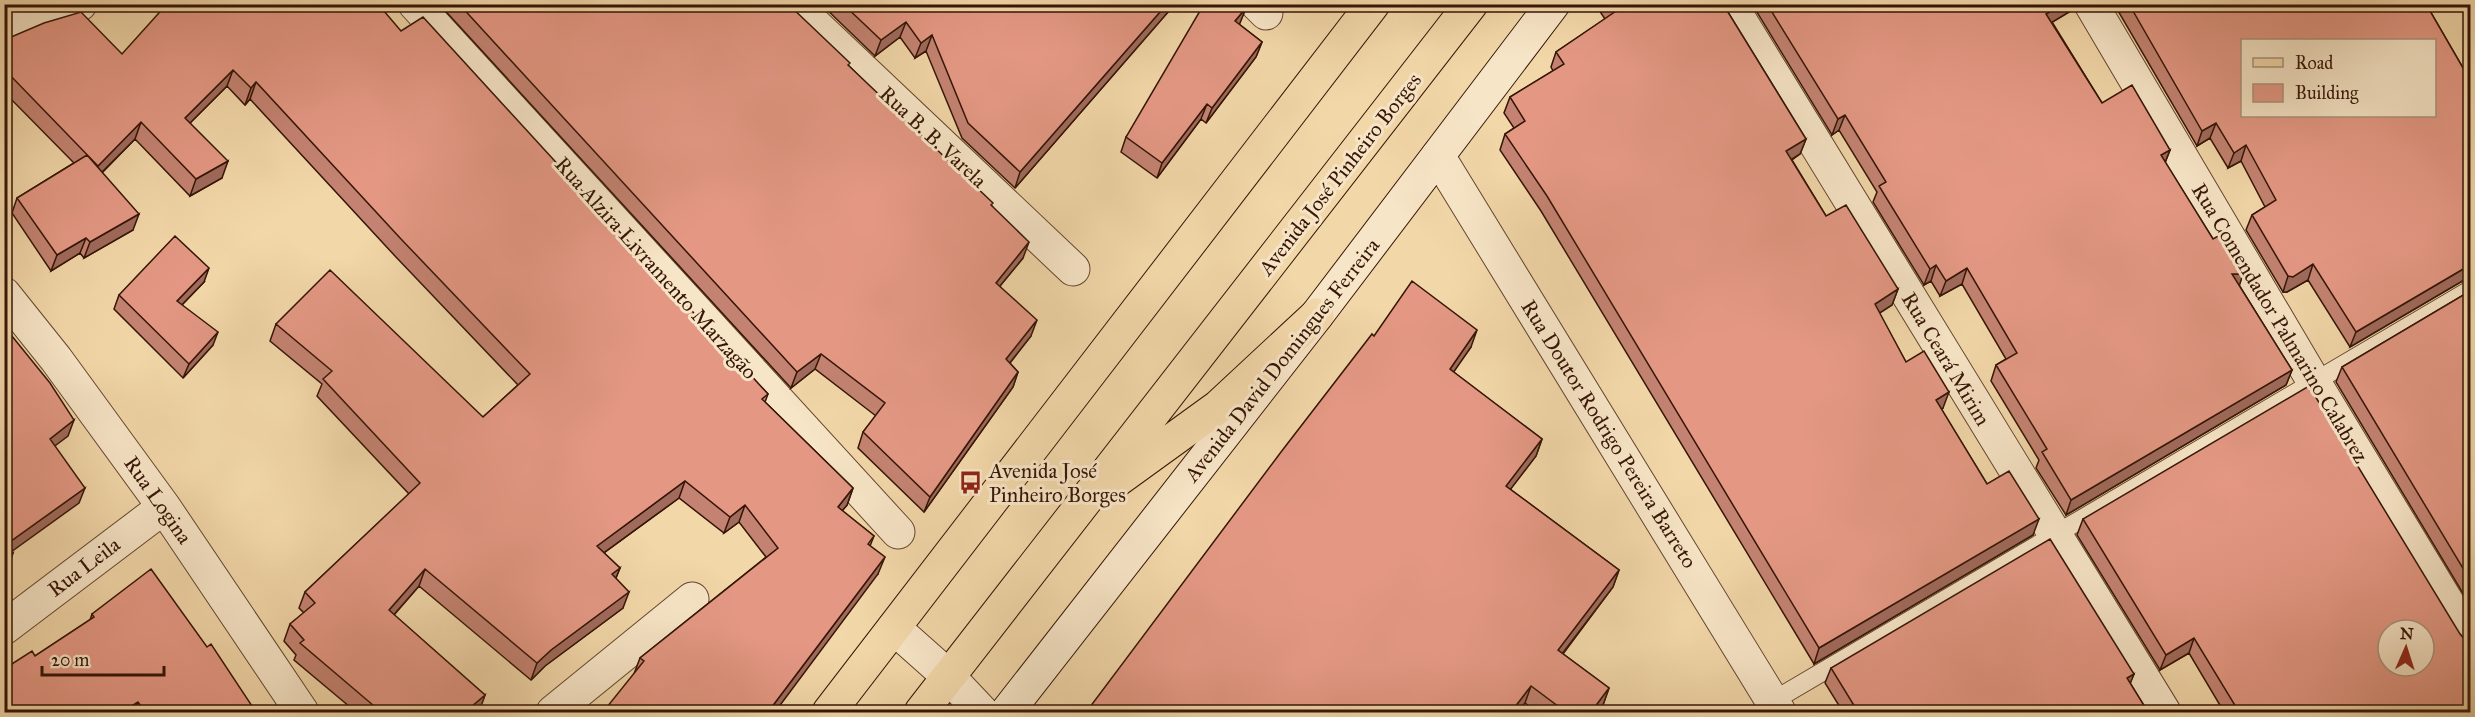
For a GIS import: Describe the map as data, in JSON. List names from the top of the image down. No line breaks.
{"streets":{"main road":["Avenida José Pinheiro Borges"],"street":["Rua B. B. Varela","Rua Alzira Livramento Marzagão","Rua Comendador Palmarino Calabrez","Rua Ceará Mirim","Avenida David Domingues Ferreira","Rua Doutor Rodrigo Pereira Barreto","Rua Logina","Rua Leila"]},"crossings":[["Avenida David Domingues Ferreira","Rua Doutor Rodrigo Pereira Barreto"],["Rua Logina","Rua Leila"]],"places":{"bus stop":["Avenida José Pinheiro Borges"]},"legend":["Road","Building"],"scale_bar":"20 m","north":"top"}
